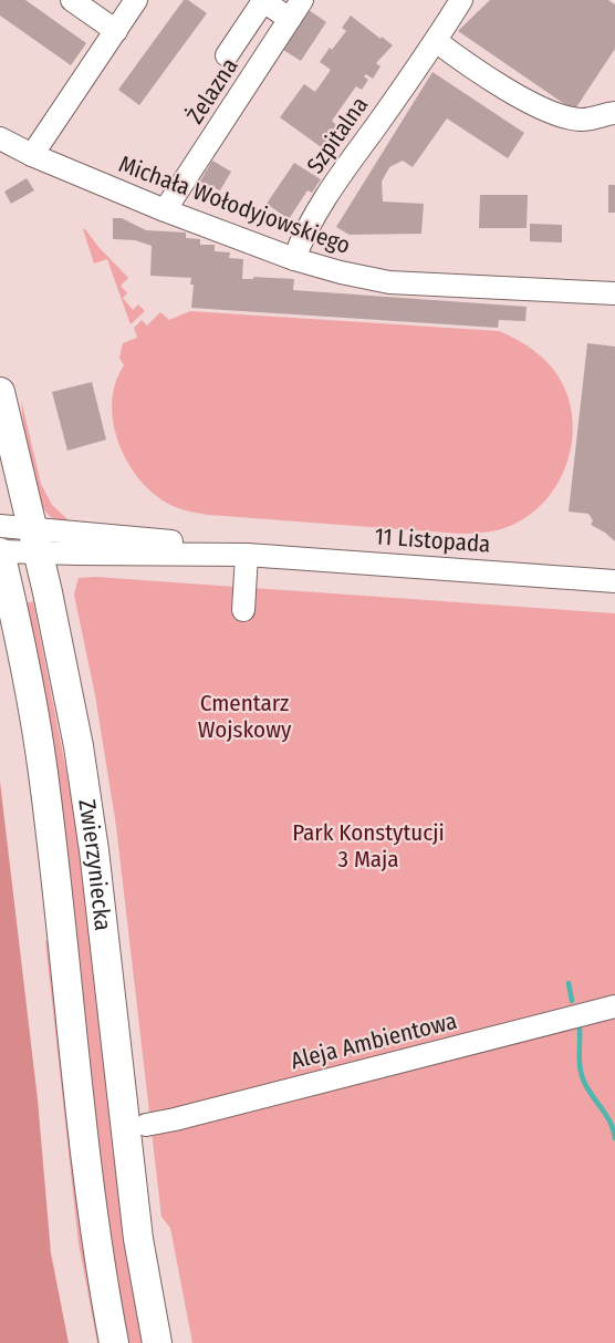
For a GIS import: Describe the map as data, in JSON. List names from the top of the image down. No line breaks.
{"streets":{"main road":["Zwierzyniecka"],"street":["Żelazna","Szpitalna","Michała Wołodyjowskiego","11 Listopada","Aleja Ambientowa"]},"crossings":[["Żelazna","Michała Wołodyjowskiego"],["Szpitalna","Michała Wołodyjowskiego"],["11 Listopada","Zwierzyniecka"]],"parks":["Cmentarz Wojskowy","Park Konstytucji 3 Maja"]}
